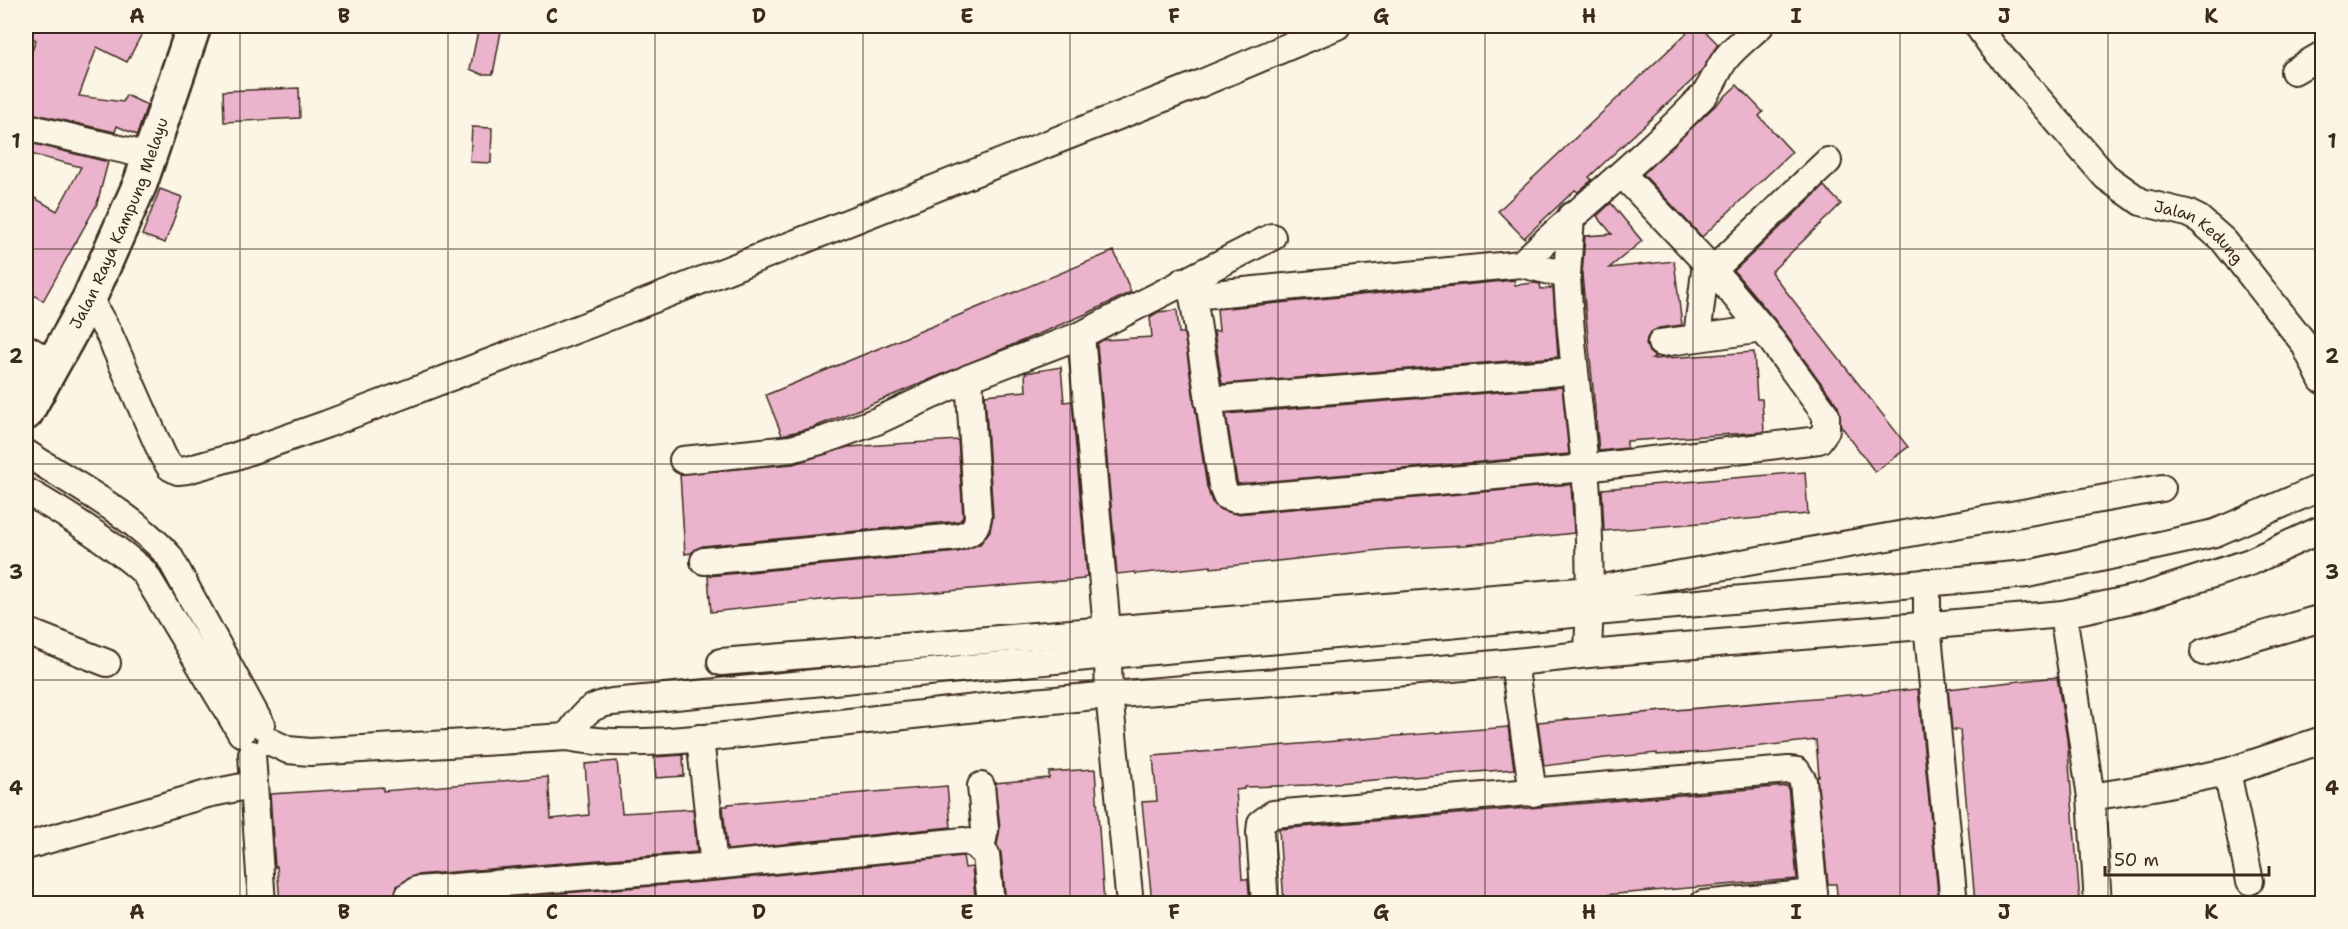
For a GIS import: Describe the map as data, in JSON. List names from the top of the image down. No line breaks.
{"streets":{"main road":["Jalan Raya Kampung Melayu"],"street":["Jalan Kedung"]},"scale_bar":"50 m","grid":{"columns":["A","B","C","D","E","F","G","H","I","J","K"],"rows":["1","2","3","4"]}}
